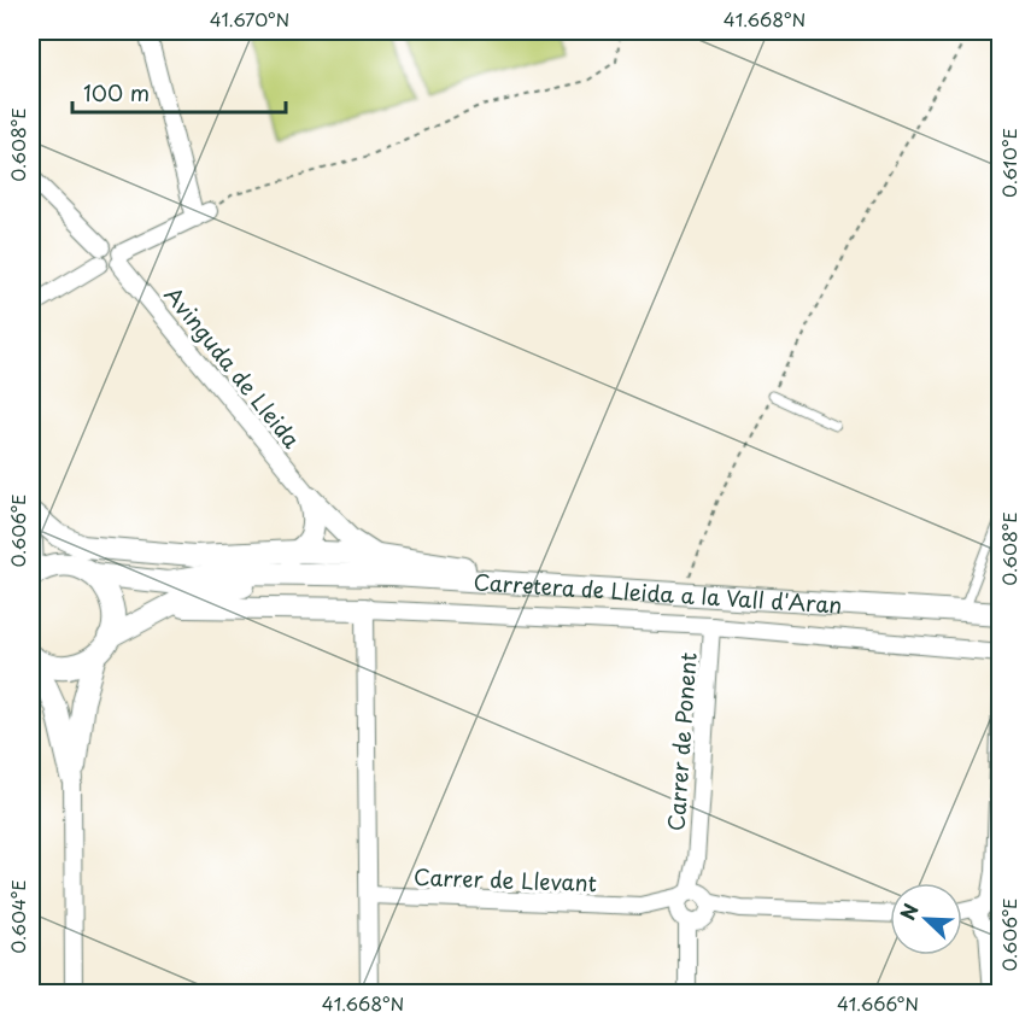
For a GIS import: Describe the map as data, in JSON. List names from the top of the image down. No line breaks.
{"streets":{"main road":["Carretera de Lleida a la Vall d'Aran"],"street":["Avinguda de Lleida","Carrer de Ponent","Carrer de Llevant"]},"crossings":[["Carrer de Ponent","Carrer de Llevant"]],"scale_bar":"100 m","north":"top left","coordinates":["41.670°N","41.668°N","0.608°E","0.610°E","0.606°E","0.604°E","41.666°N"]}
